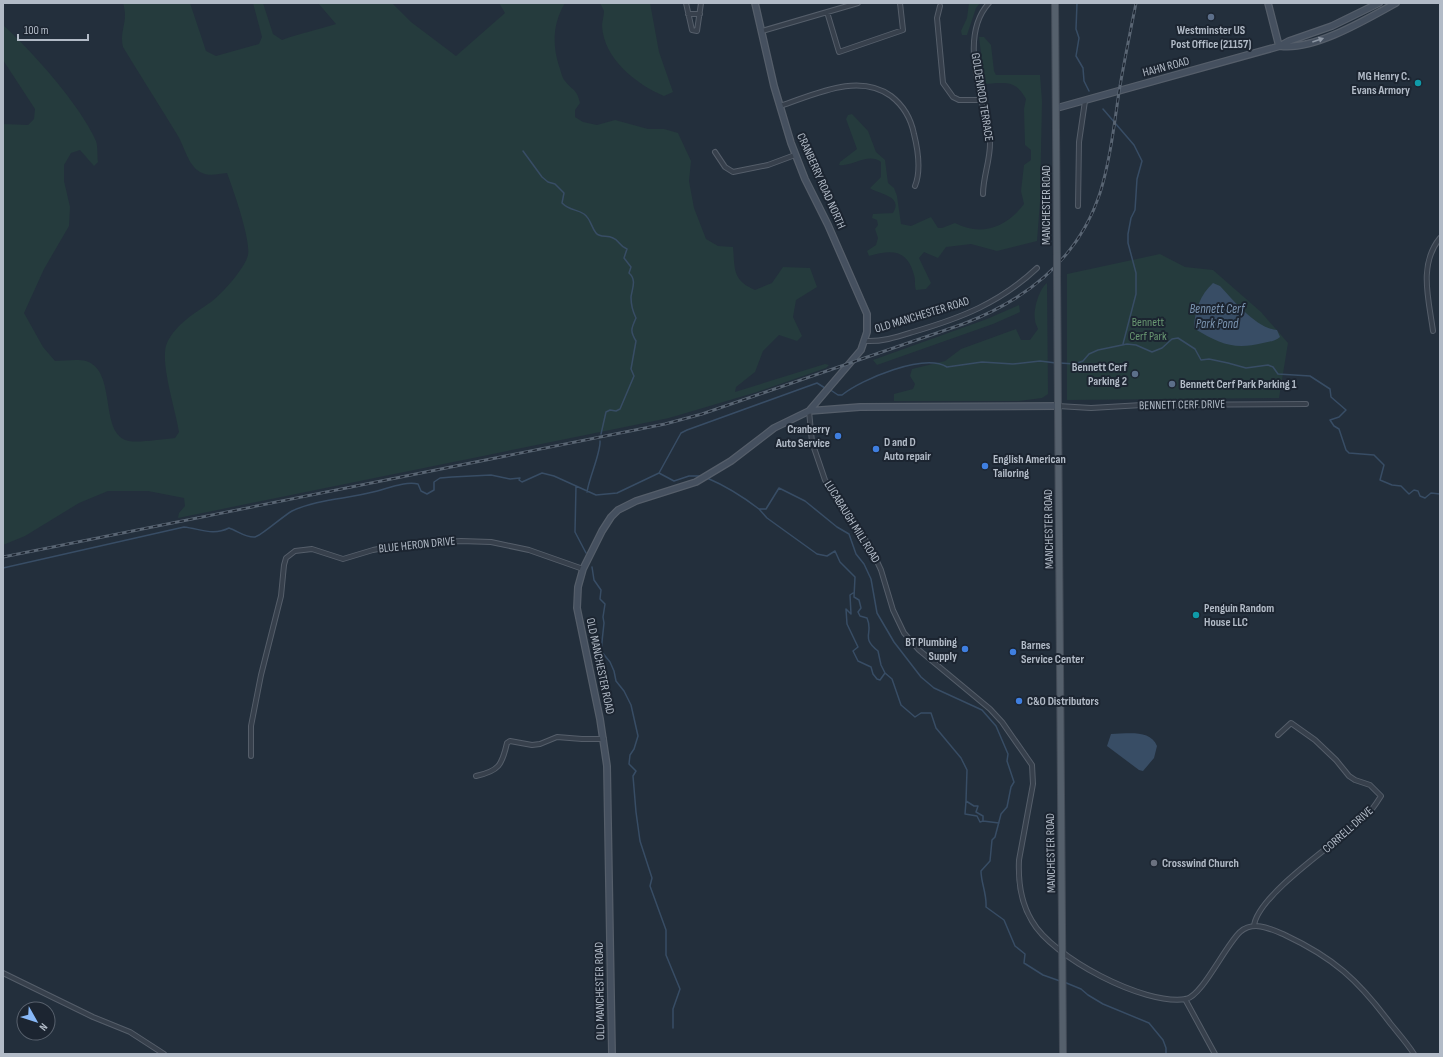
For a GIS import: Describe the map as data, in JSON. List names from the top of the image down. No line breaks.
{"streets":{"main road":["MANCHESTER ROAD"],"street":["HAHN ROAD","GOLDENROD TERRACE","CRANBERRY ROAD NORTH","OLD MANCHESTER ROAD","BENNETT CERF DRIVE","LUCABAUGH MILL ROAD","BLUE HERON DRIVE","CORRELL DRIVE"]},"crossings":[["HAHN ROAD","MANCHESTER ROAD"],["CRANBERRY ROAD NORTH","OLD MANCHESTER ROAD"],["MANCHESTER ROAD","OLD MANCHESTER ROAD"],["MANCHESTER ROAD","BENNETT CERF DRIVE"],["MANCHESTER ROAD","LUCABAUGH MILL ROAD"],["OLD MANCHESTER ROAD","BENNETT CERF DRIVE"],["OLD MANCHESTER ROAD","LUCABAUGH MILL ROAD"],["OLD MANCHESTER ROAD","BLUE HERON DRIVE"]],"water":["Bennett Cerf Park Pond"],"parks":["Bennett Cerf Park"],"places":["Westminster US Post Office (21157)","MG Henry C. Evans Armory","Bennett Cerf Parking 2","Bennett Cerf Park Parking 1","Cranberry Auto Service","D and D Auto repair","English American Tailoring","Penguin Random House LLC","BT Plumbing Supply","Barnes Service Center","C&O Distributors","Crosswind Church"],"scale_bar":"100 m","north":"bottom right"}
